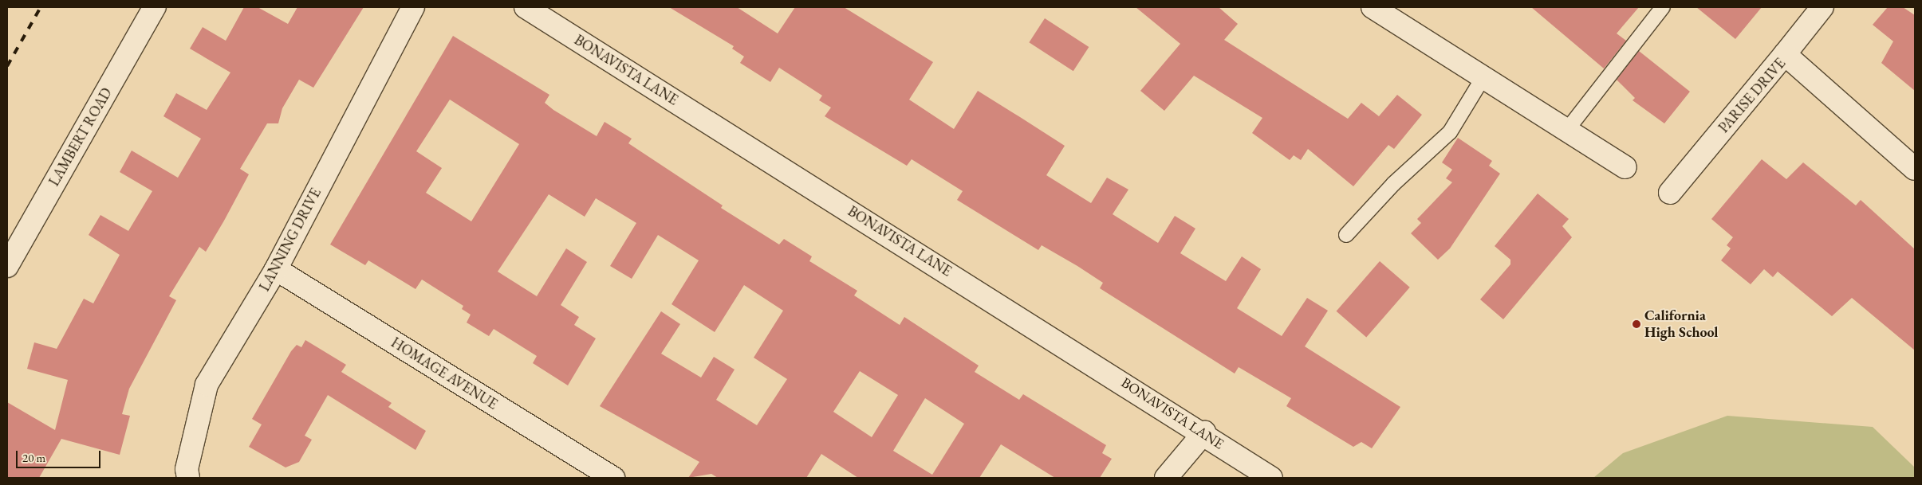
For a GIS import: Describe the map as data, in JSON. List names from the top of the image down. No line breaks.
{"streets":{"street":["BONAVISTA LANE","PARISE DRIVE","LAMBERT ROAD","LANNING DRIVE","HOMAGE AVENUE"]},"crossings":[["LANNING DRIVE","HOMAGE AVENUE"]],"places":["California High School"],"scale_bar":"20 m"}
